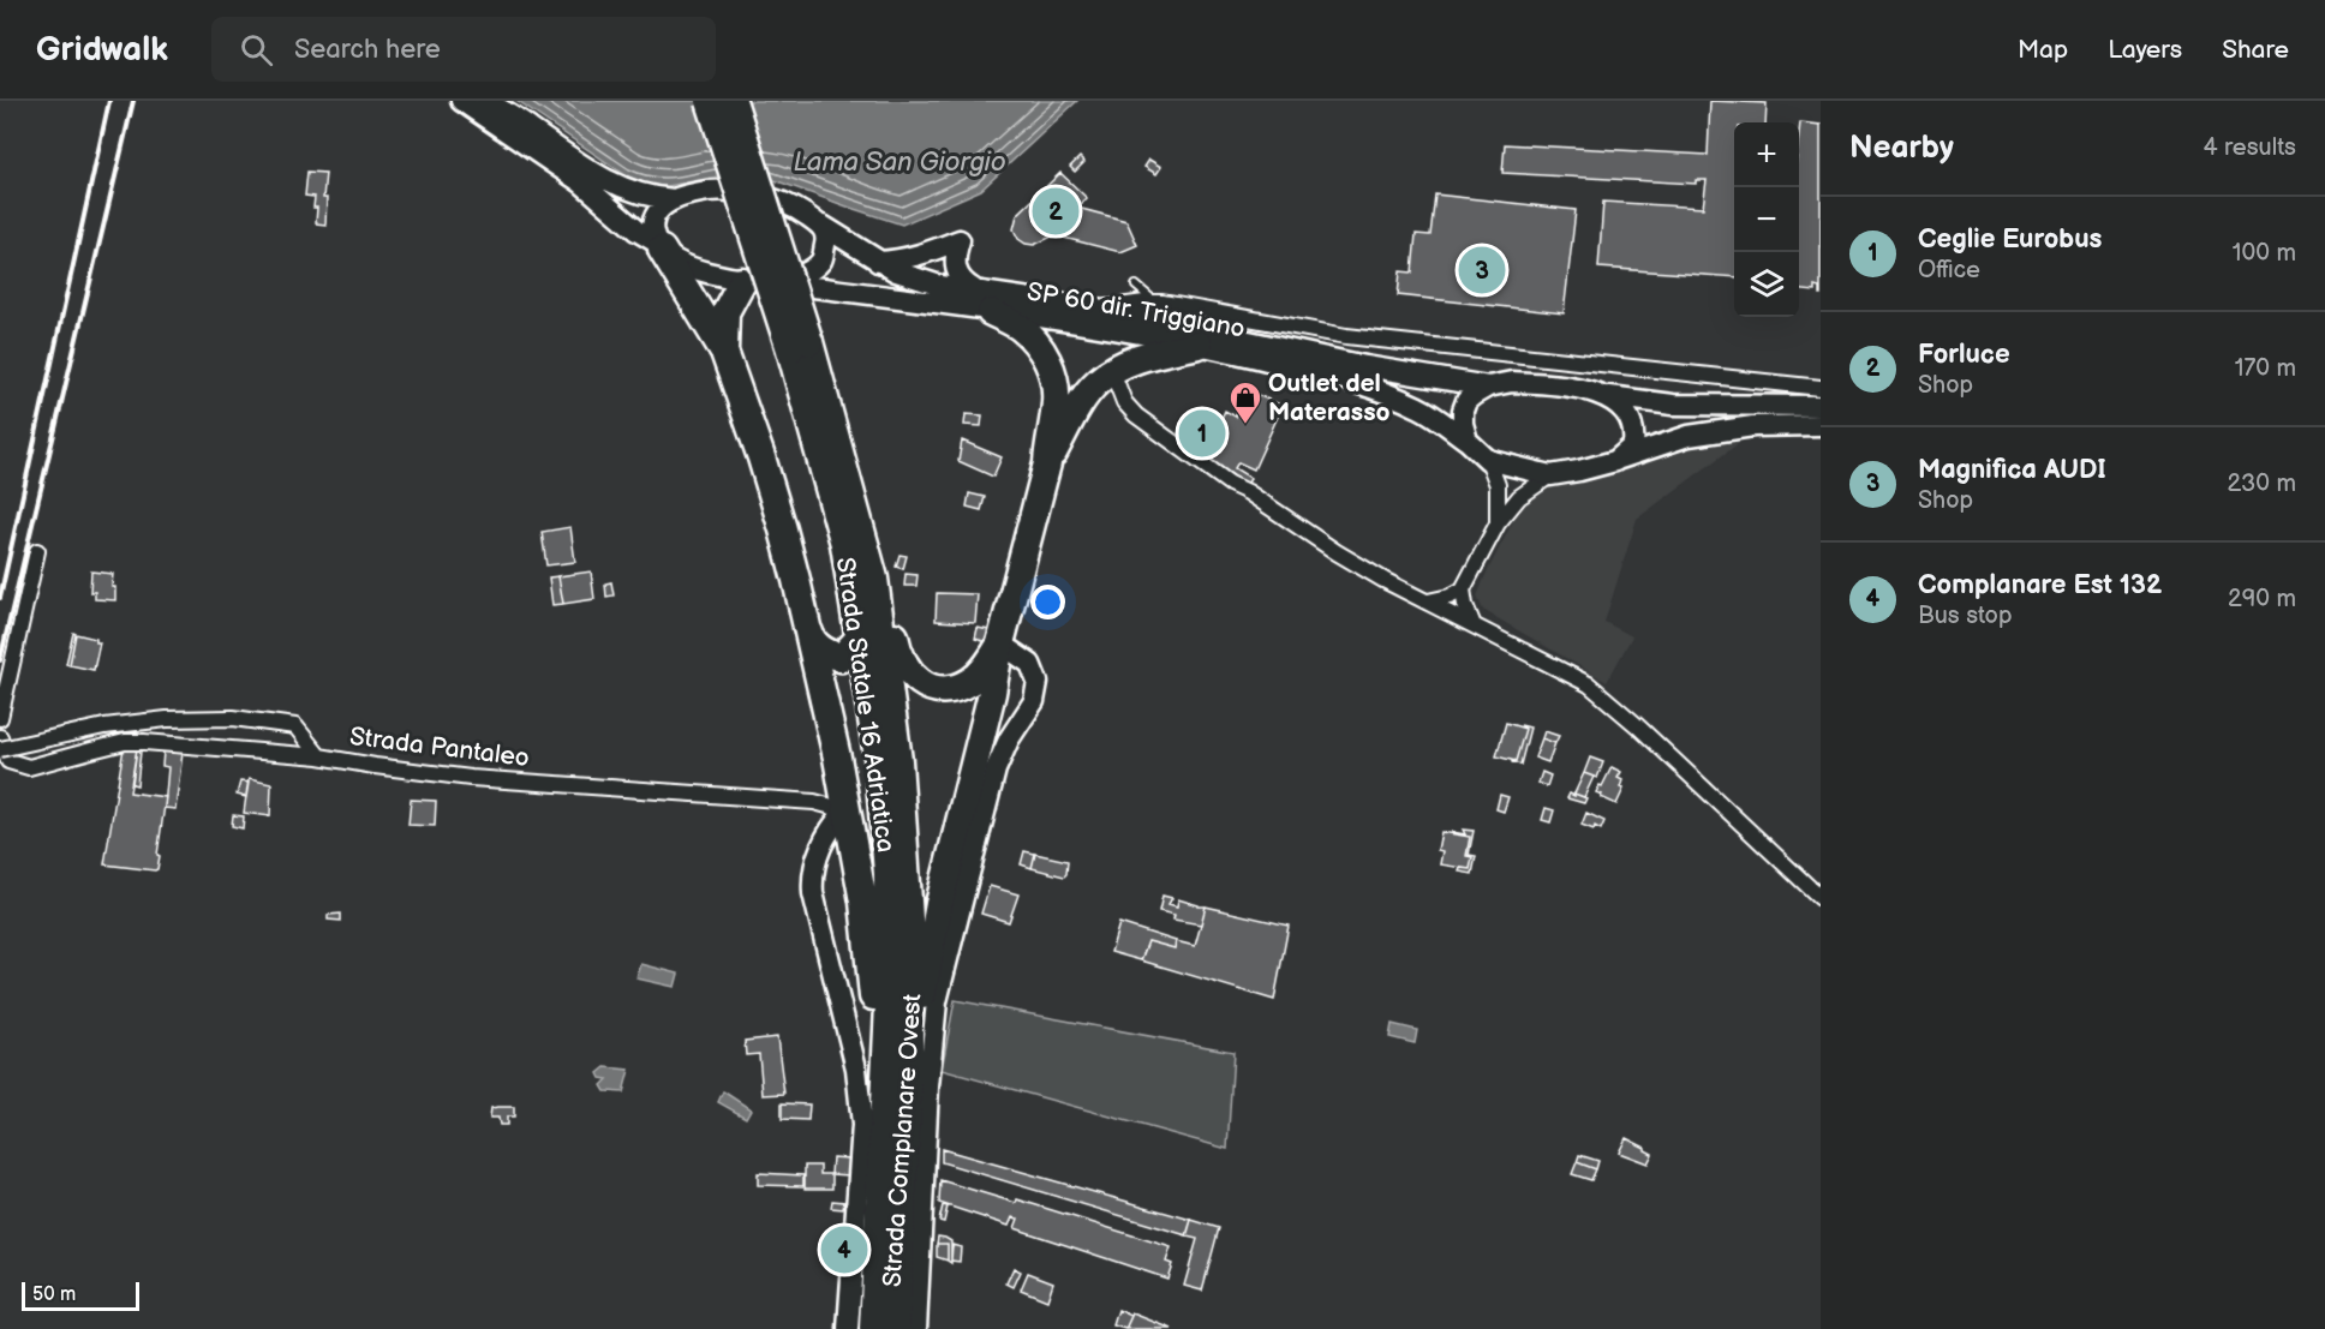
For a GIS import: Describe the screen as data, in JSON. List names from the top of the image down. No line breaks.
{"streets":{"highway":["Strada Statale 16 Adriatica"],"main road":["SP 60 dir. Triggiano","Strada Complanare Ovest"],"street":["Strada Pantaleo"]},"water":["Lama San Giorgio"],"places":{"shop":["Outlet del Materasso"]},"scale_bar":"50 m","page":{"header":"Gridwalk","search":"Search here","nav":["Map","Layers","Share"],"heading":["Nearby","4 results"],"map_buttons":["+","−"],"pins":["2","3","1","4"],"list":[{"mark":"1","name":"Ceglie Eurobus","note":"Office","value":"100 m"},{"mark":"2","name":"Forluce","note":"Shop","value":"170 m"},{"mark":"3","name":"Magnifica AUDI","note":"Shop","value":"230 m"},{"mark":"4","name":"Complanare Est 132","note":"Bus stop","value":"290 m"}],"scale":"50 m"}}
